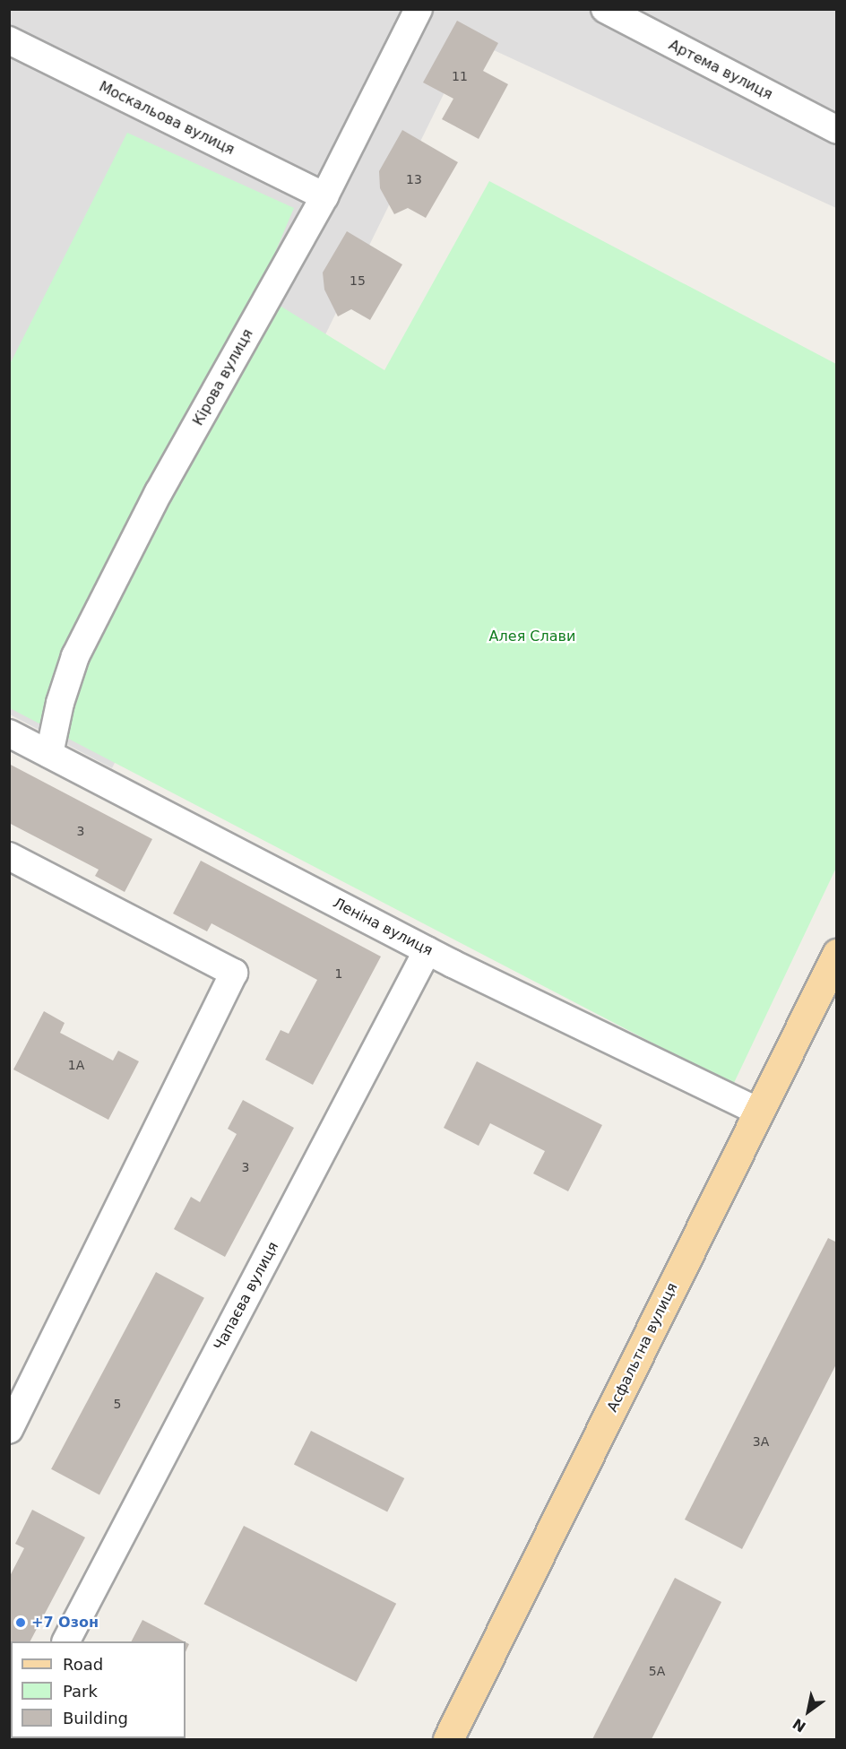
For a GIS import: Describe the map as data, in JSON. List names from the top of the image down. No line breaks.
{"streets":{"main road":["Асфальтна вулиця"],"street":["Артема вулиця","Москальова вулиця","Кірова вулиця","Леніна вулиця","Чапаєва вулиця"]},"crossings":[["Москальова вулиця","Кірова вулиця"],["Кірова вулиця","Леніна вулиця"],["Леніна вулиця","Чапаєва вулиця"],["Леніна вулиця","Асфальтна вулиця"]],"parks":["Алея Слави"],"places":["+7 Озон"],"house_numbers":["11","13","15","3","1","1А","3","5","3А","5А"],"legend":["Road","Park","Building"],"north":"bottom left"}
